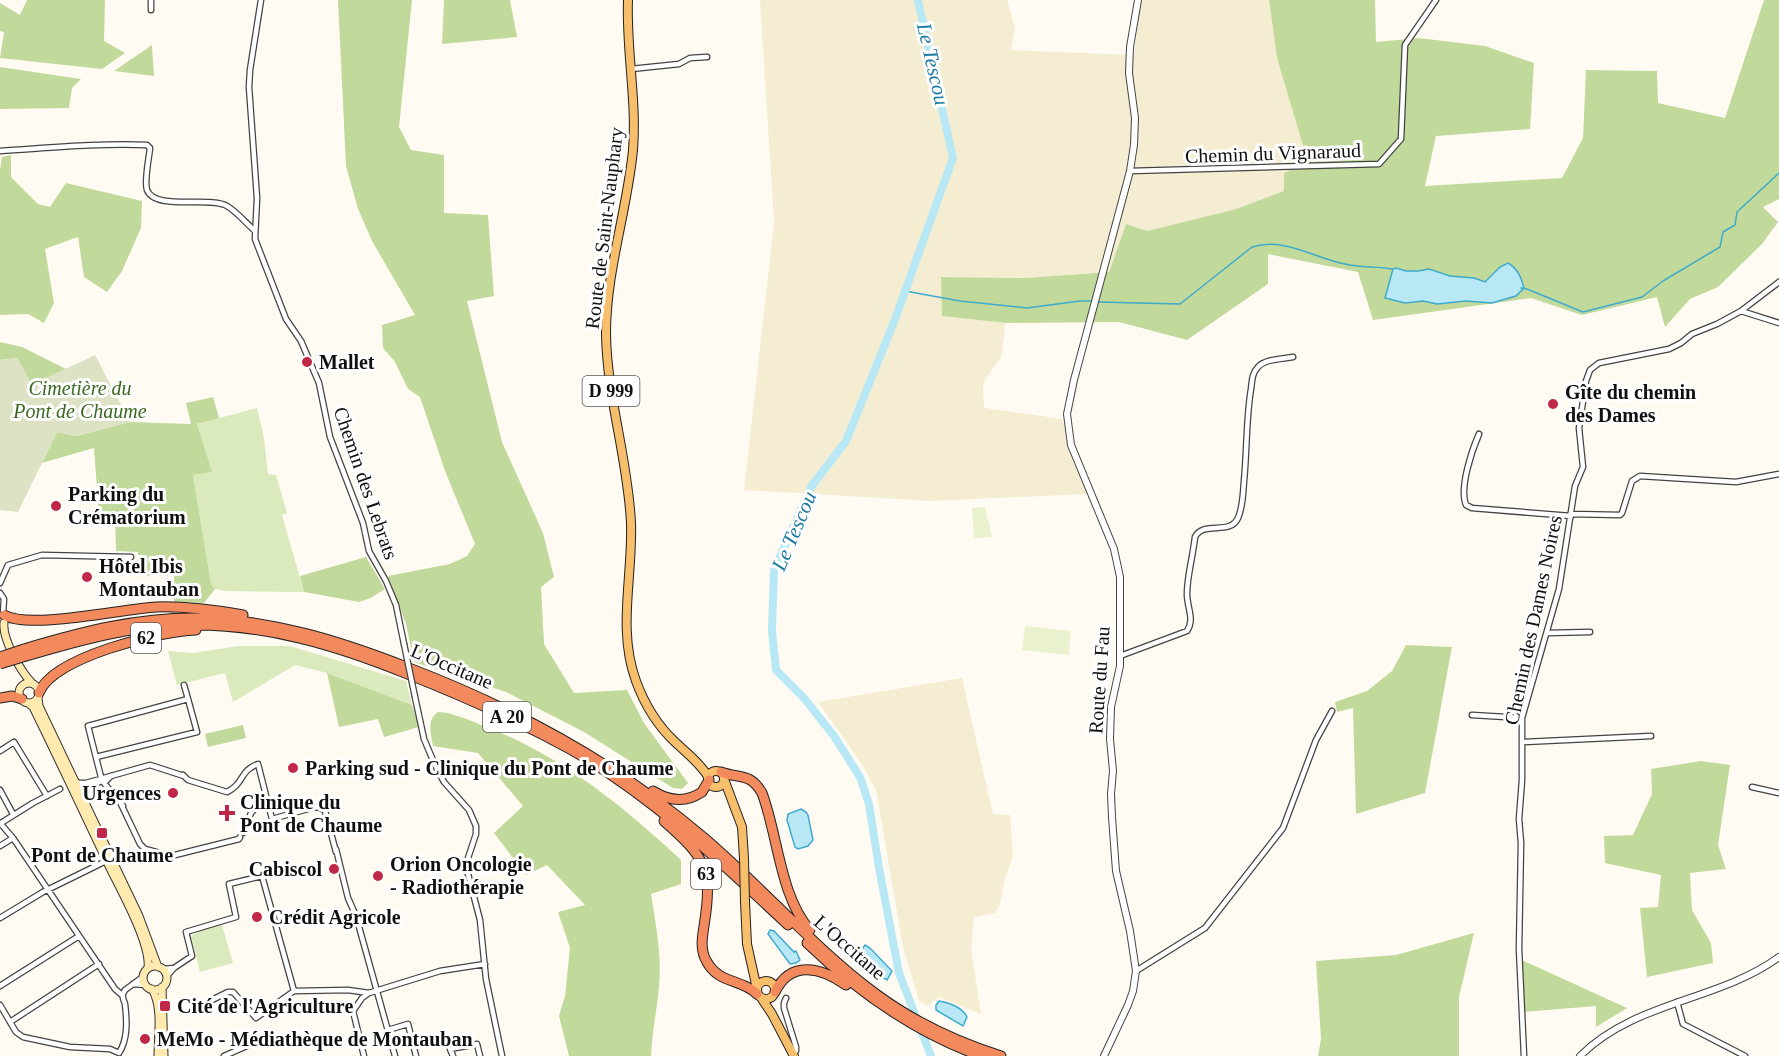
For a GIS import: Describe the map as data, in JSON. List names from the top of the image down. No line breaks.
{"streets":{"highway":["62","L'Occitane","A 20","63"],"main road":["Route de Saint-Nauphary","D 999"],"street":["Chemin du Vignaraud","Chemin des Lebrats","Chemin des Dames Noires","Route du Fau"]},"crossings":[["Chemin du Vignaraud","Route du Fau"],["Route de Saint-Nauphary","D 999"],["Route de Saint-Nauphary","63"],["D 999","63"],["62","L'Occitane"],["L'Occitane","63"]],"water":["Le Tescou"],"parks":["Cimetière du Pont de Chaume"],"places":{"other":["Mallet","Gîte du chemin des Dames","Parking du Crématorium","Hôtel Ibis Montauban","Parking sud - Clinique du Pont de Chaume","Urgences","Cabiscol","Orion Oncologie - Radiothérapie","Crédit Agricole","MeMo - Médiathèque de Montauban"],"health":["Clinique du Pont de Chaume"],"transit":["Pont de Chaume","Cité de l'Agriculture"]}}
